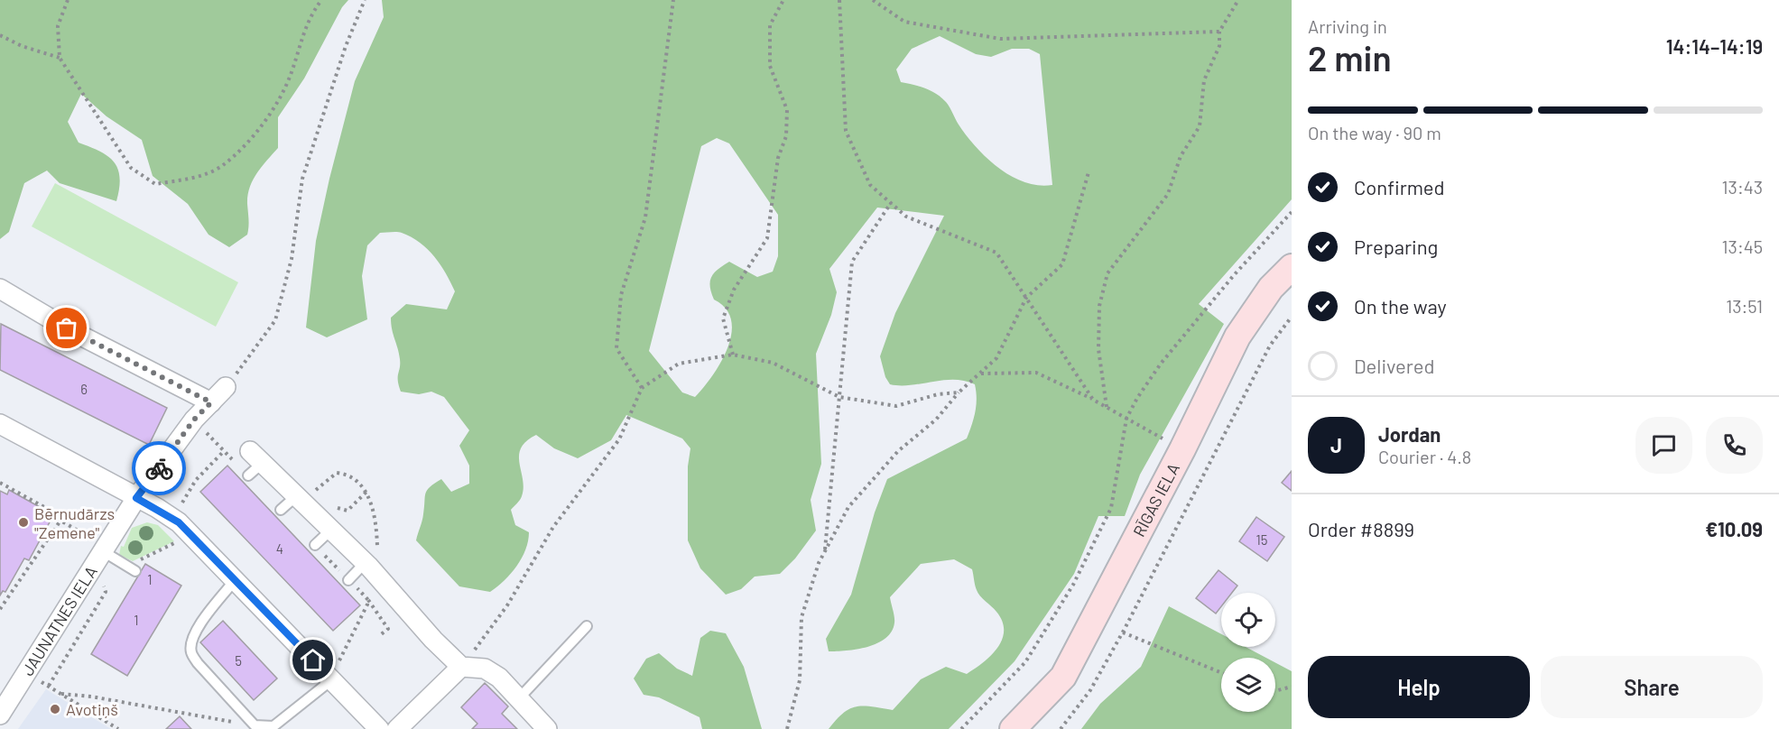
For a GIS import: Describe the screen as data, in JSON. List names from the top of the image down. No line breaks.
{"streets":{"main road":["RĪGAS IELA"],"street":["JAUNATNES IELA"]},"places":["Bērnudārzs \"Zemene\"","Avotiņš"],"house_numbers":["6","15","4","1","1","5"],"page":{"heading":["2 min","Arriving in","14:14–14:19"],"panel":["Jordan","Courier · 4.8","Order #8899","€10.09"],"bar":"On the way · 90 m","list":[["Confirmed","13:43"],["Preparing","13:45"],["On the way","13:51"],"Delivered"],"round":"J","buttons":["Help","Share"]}}
